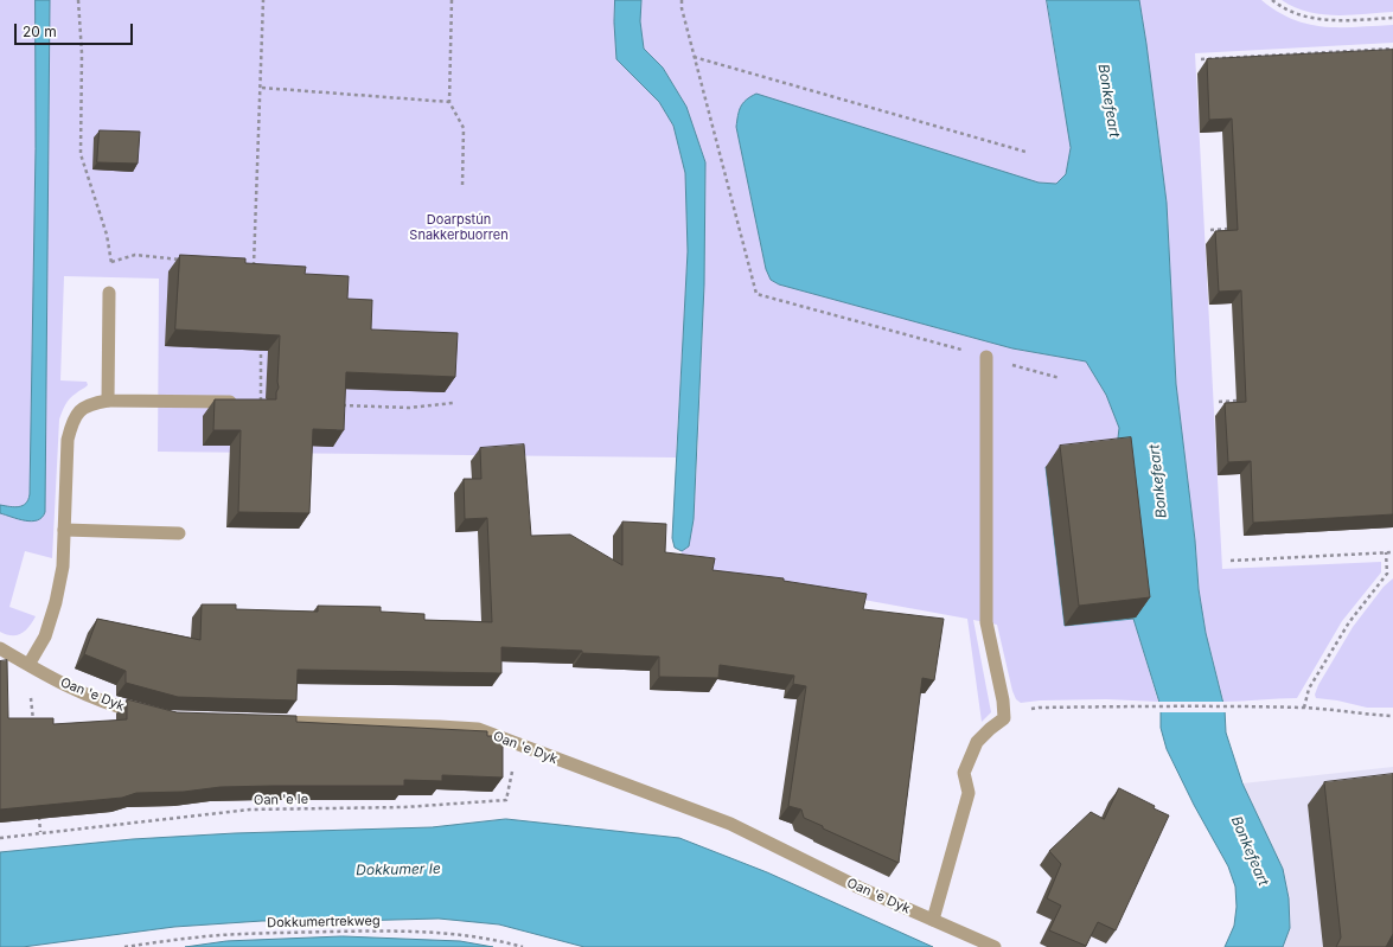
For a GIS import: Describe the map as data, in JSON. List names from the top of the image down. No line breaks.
{"streets":{"street":["Oan 'e Dyk"],"path":["Oan 'e Ie","Dokkumertrekweg"]},"crossings":[["Oan 'e Dyk","Oan 'e Ie"]],"water":["Bonkefeart","Dokkumer Ie"],"parks":["Doarpstún Snakkerbuorren"],"scale_bar":"20 m"}
